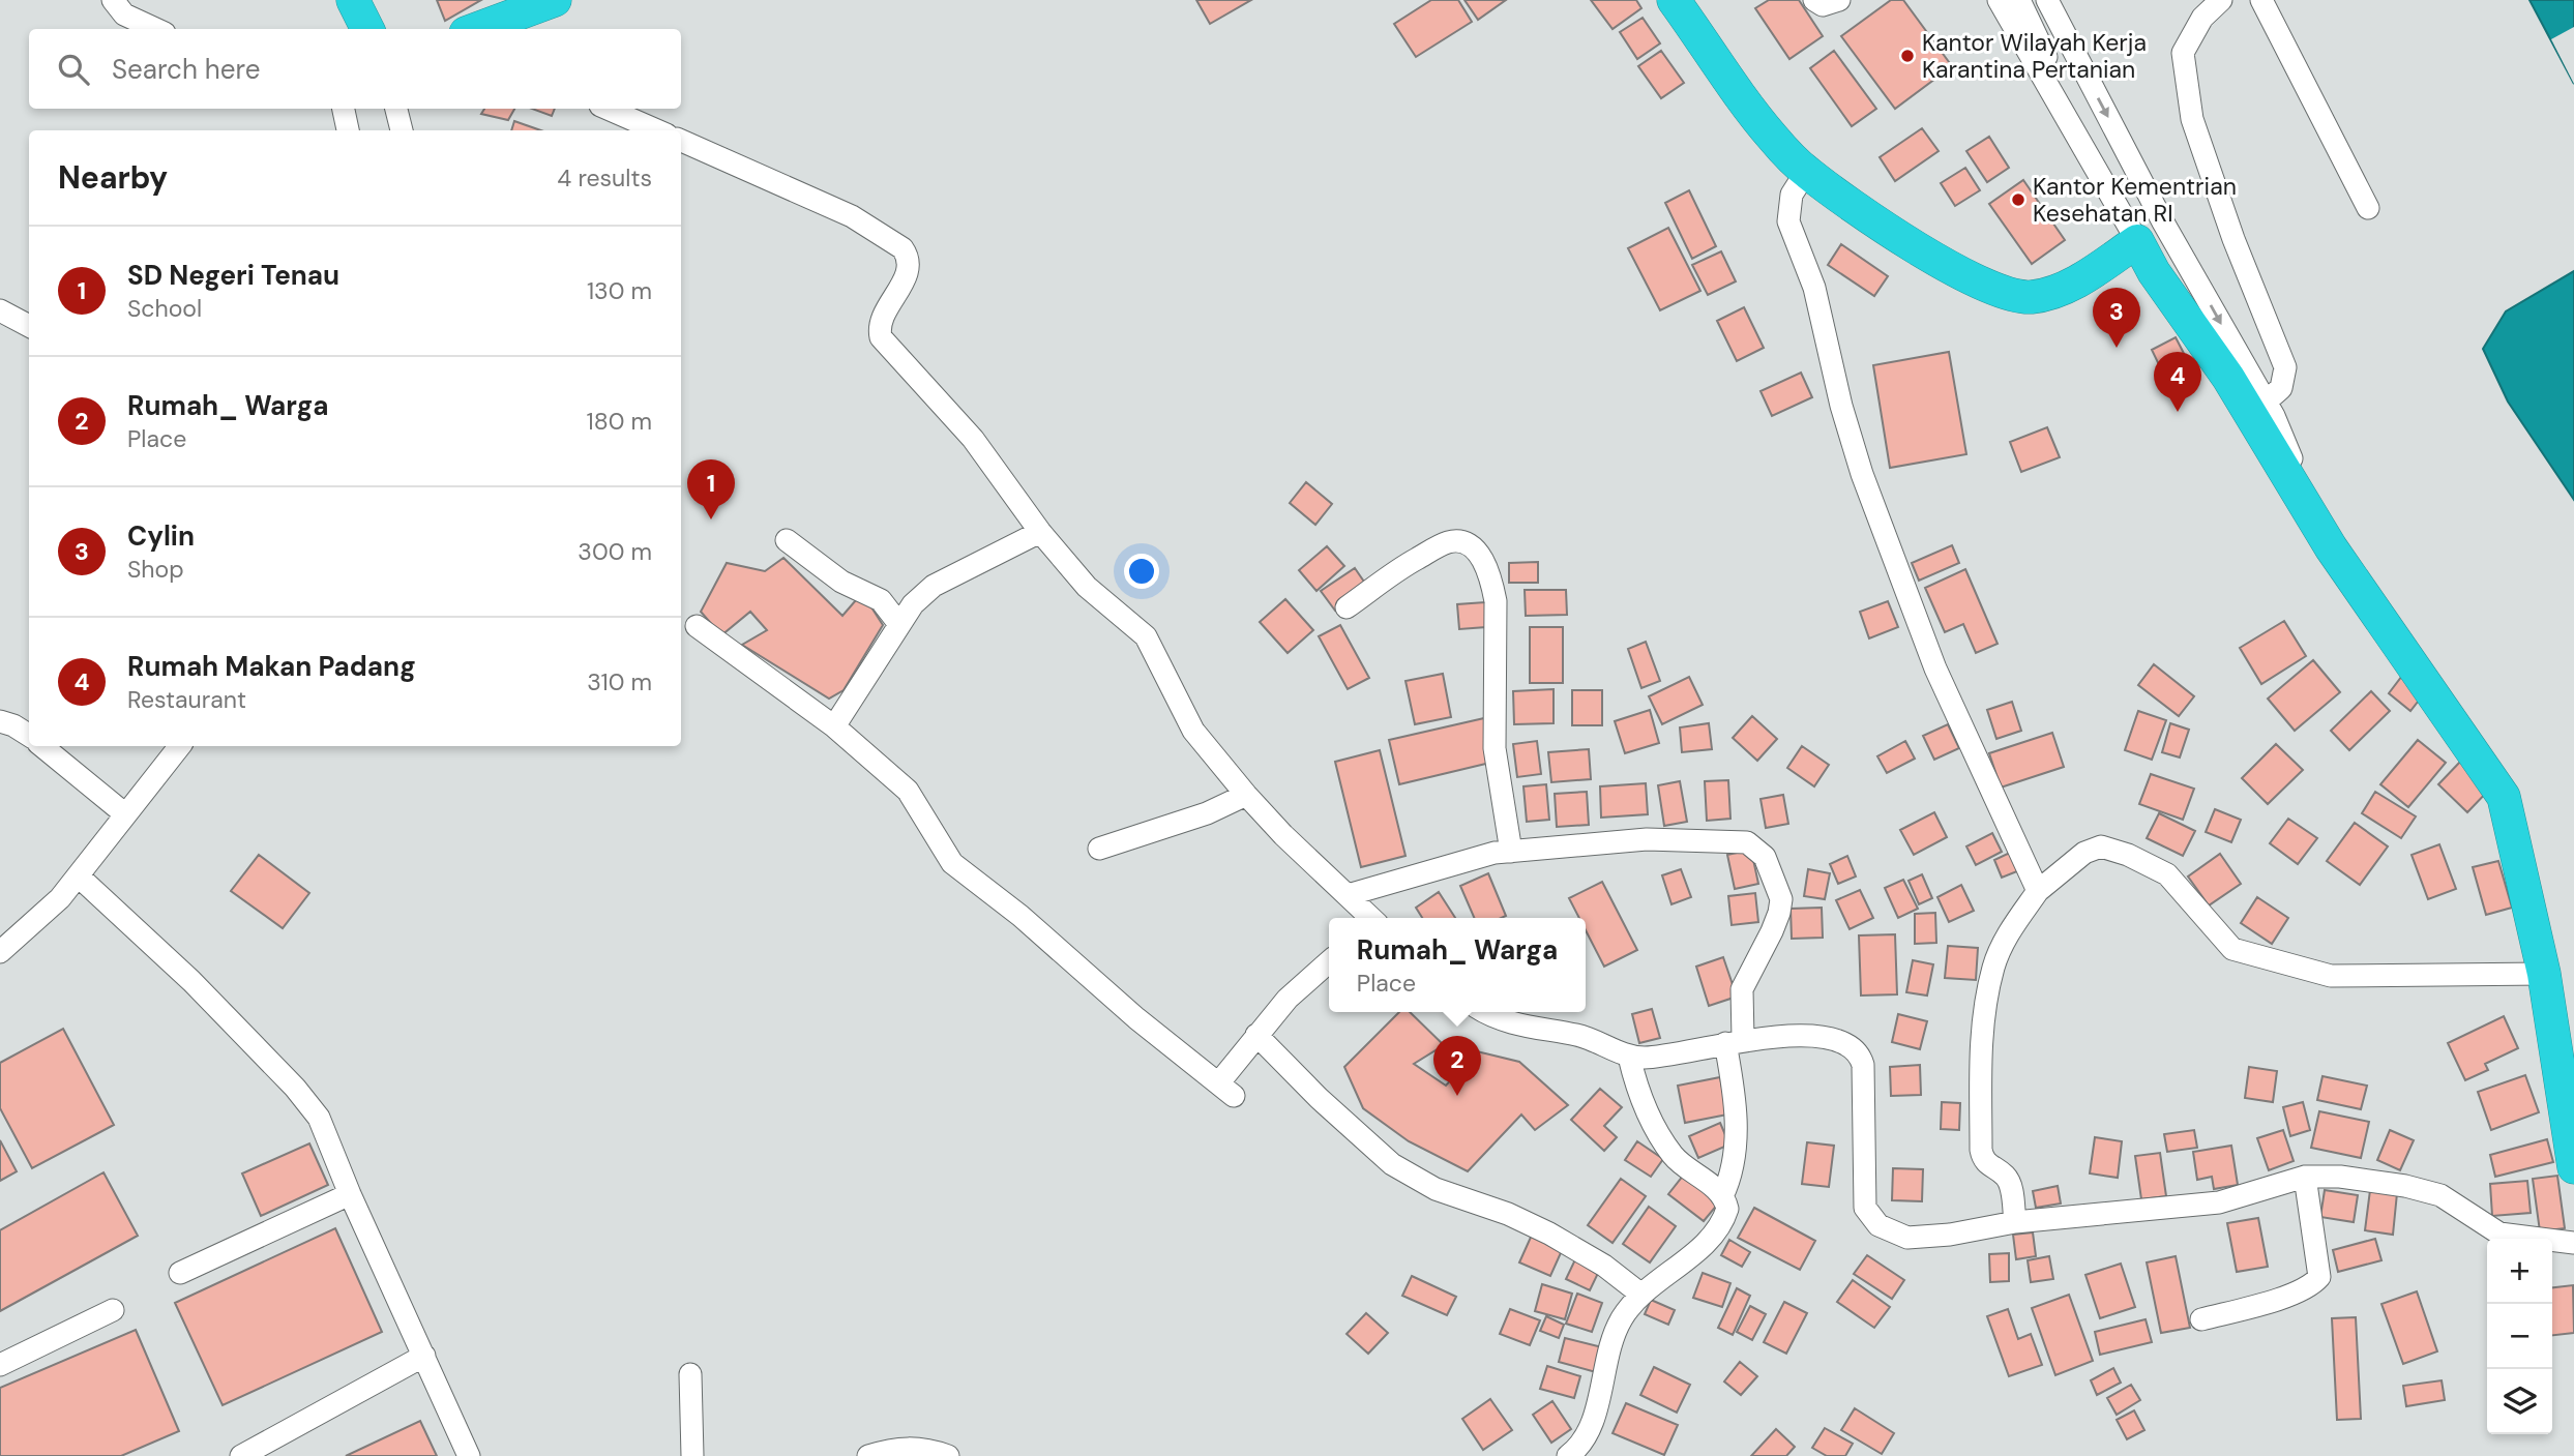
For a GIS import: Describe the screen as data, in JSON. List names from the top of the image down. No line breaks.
{"places":["Kantor Wilayah Kerja Karantina Pertanian","Kantor Kementrian Kesehatan RI"],"page":{"search":"Search here","heading":["Nearby","4 results"],"list":[{"mark":"1","name":"SD Negeri Tenau","note":"School","value":"130 m"},{"mark":"2","name":"Rumah_ Warga","note":"Place","value":"180 m"},{"mark":"3","name":"Cylin","note":"Shop","value":"300 m"},{"mark":"4","name":"Rumah Makan Padang","note":"Restaurant","value":"310 m"}],"pins":["3","4","1","2"],"popup":["Rumah_ Warga","Place"],"map_buttons":["+","−"]}}
